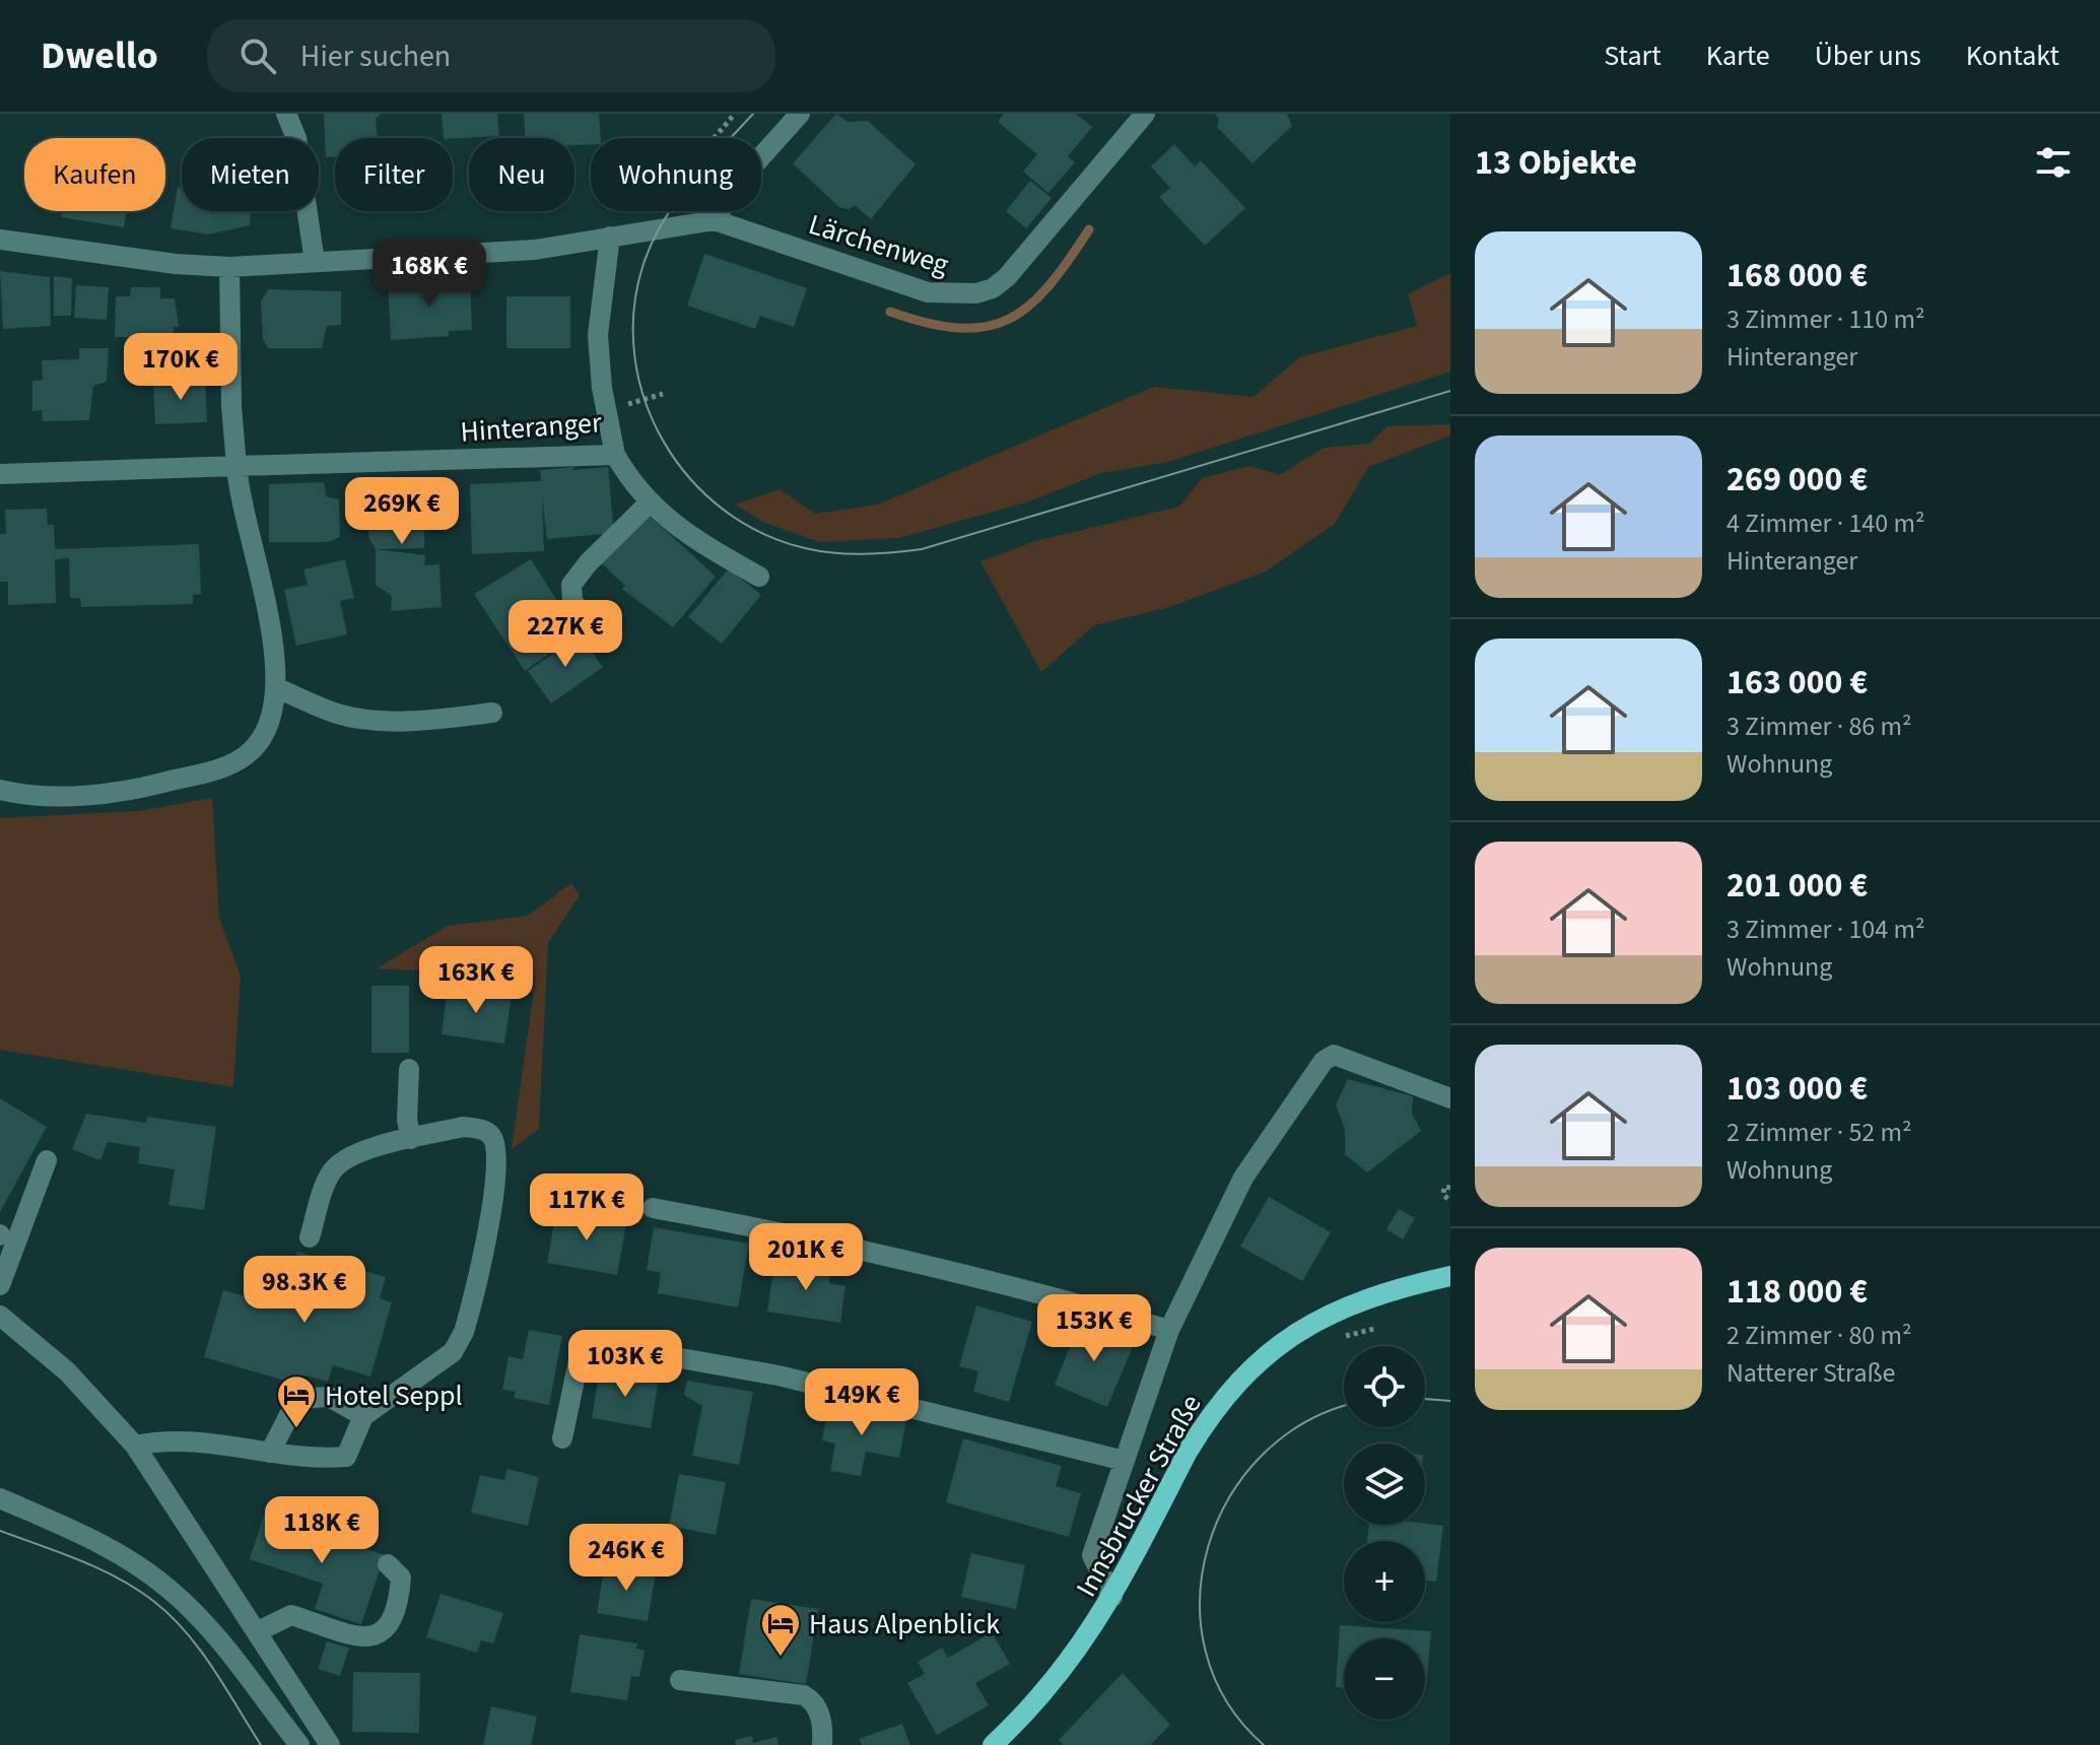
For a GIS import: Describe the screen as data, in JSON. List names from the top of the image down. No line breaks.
{"streets":{"main road":["Innsbrucker Straße"],"street":["Lärchenweg","Hinteranger"]},"places":{"hotel":["Hotel Seppl","Haus Alpenblick"]},"page":{"header":"Dwello","search":"Hier suchen","nav":["Start","Karte","Über uns","Kontakt"],"heading":"13 Objekte","chip":["Kaufen","Mieten","Filter","Neu","Wohnung"],"list":[{"name":"168 000 €","note":"3 Zimmer · 110 m² · Hinteranger"},{"name":"269 000 €","note":"4 Zimmer · 140 m² · Hinteranger"},{"name":"163 000 €","note":"3 Zimmer · 86 m² · Wohnung"},{"name":"201 000 €","note":"3 Zimmer · 104 m² · Wohnung"},{"name":"103 000 €","note":"2 Zimmer · 52 m² · Wohnung"},{"name":"118 000 €","note":"2 Zimmer · 80 m² · Natterer Straße"}],"price":["168K €","170K €","269K €","227K €","163K €","117K €","201K €","98.3K €","153K €","103K €","149K €","118K €","246K €"],"map_buttons":["+","−"]}}
